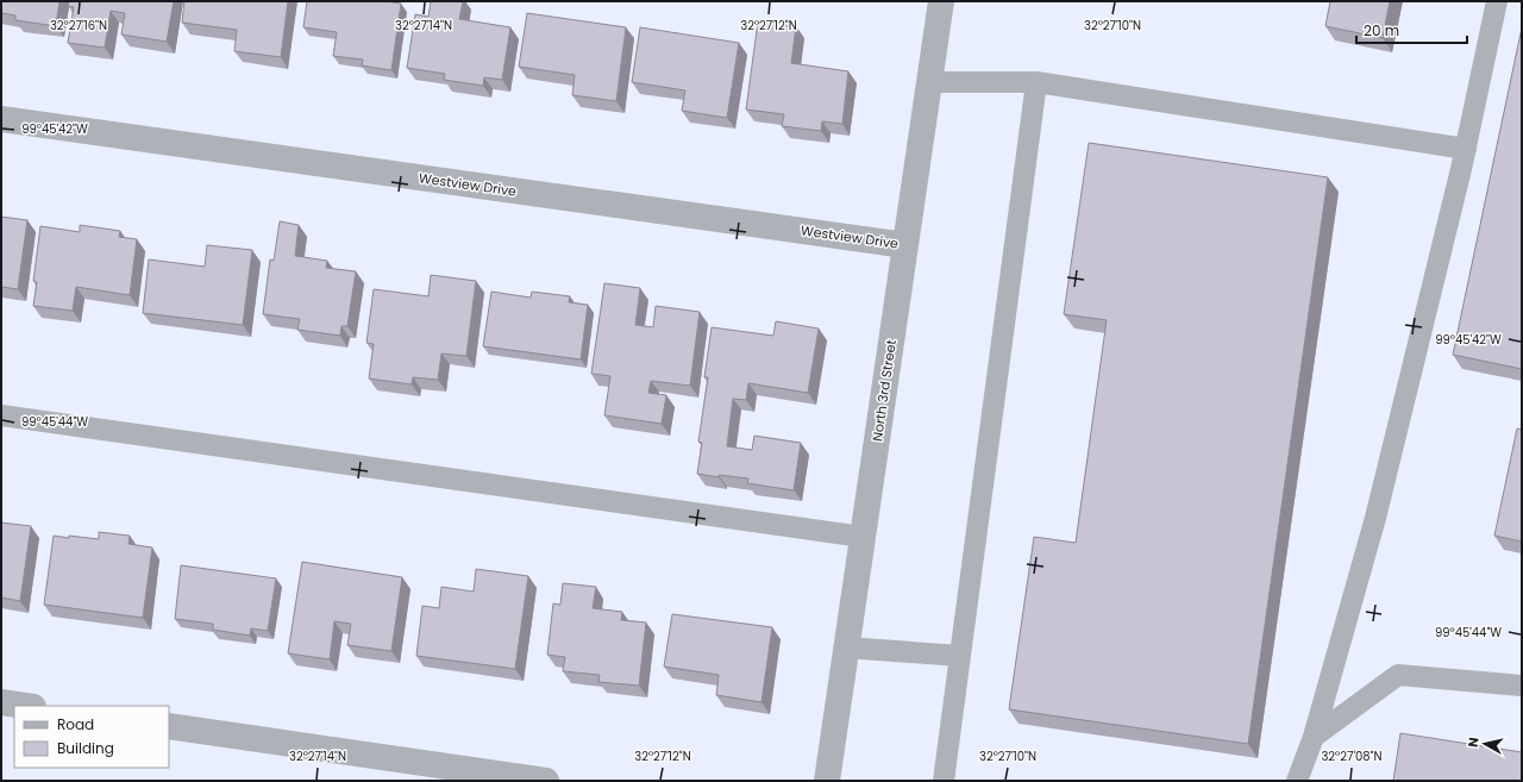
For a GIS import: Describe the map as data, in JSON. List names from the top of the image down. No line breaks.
{"streets":{"street":["Westview Drive","North 3rd Street"]},"crossings":[["Westview Drive","North 3rd Street"]],"legend":["Road","Building"],"scale_bar":"20 m","north":"left","coordinates":["32°27'16\"N","32°27'14\"N","32°27'12\"N","32°27'10\"N","99°45'42\"W","99°45'44\"W","32°27'08\"N"]}
